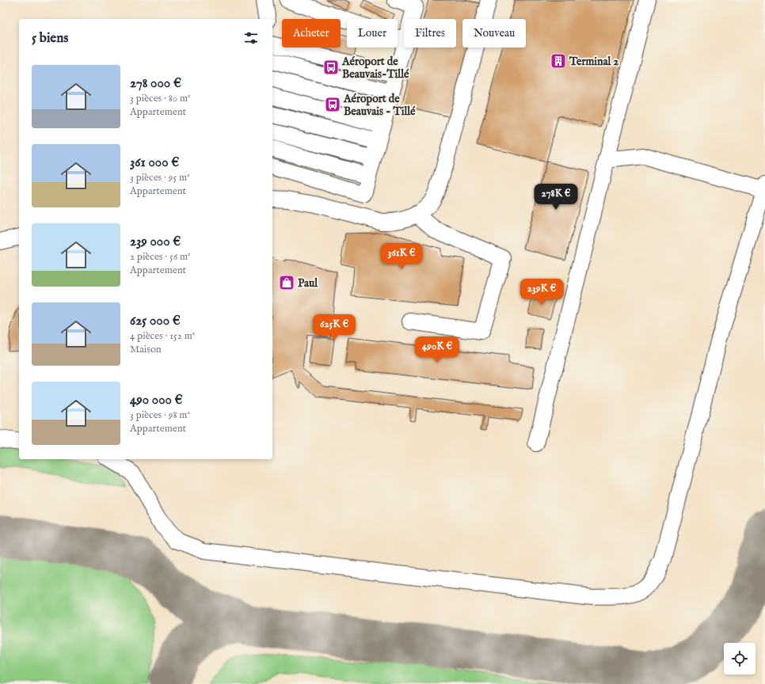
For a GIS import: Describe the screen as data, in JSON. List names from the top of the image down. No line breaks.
{"places":{"building":["Terminal 2"],"bus stop":["Aéroport de Beauvais-Tillé","Aéroport de Beauvais - Tillé"],"shop":["Paul"]},"page":{"chip":["Acheter","Louer","Filtres","Nouveau"],"heading":"5 biens","list":[{"name":"278 000 €","note":"3 pièces · 80 m² · Appartement"},{"name":"361 000 €","note":"3 pièces · 95 m² · Appartement"},{"name":"239 000 €","note":"2 pièces · 56 m² · Appartement"},{"name":"625 000 €","note":"4 pièces · 152 m² · Maison"},{"name":"490 000 €","note":"3 pièces · 98 m² · Appartement"}],"price":["278K €","361K €","239K €","625K €","490K €"]}}
